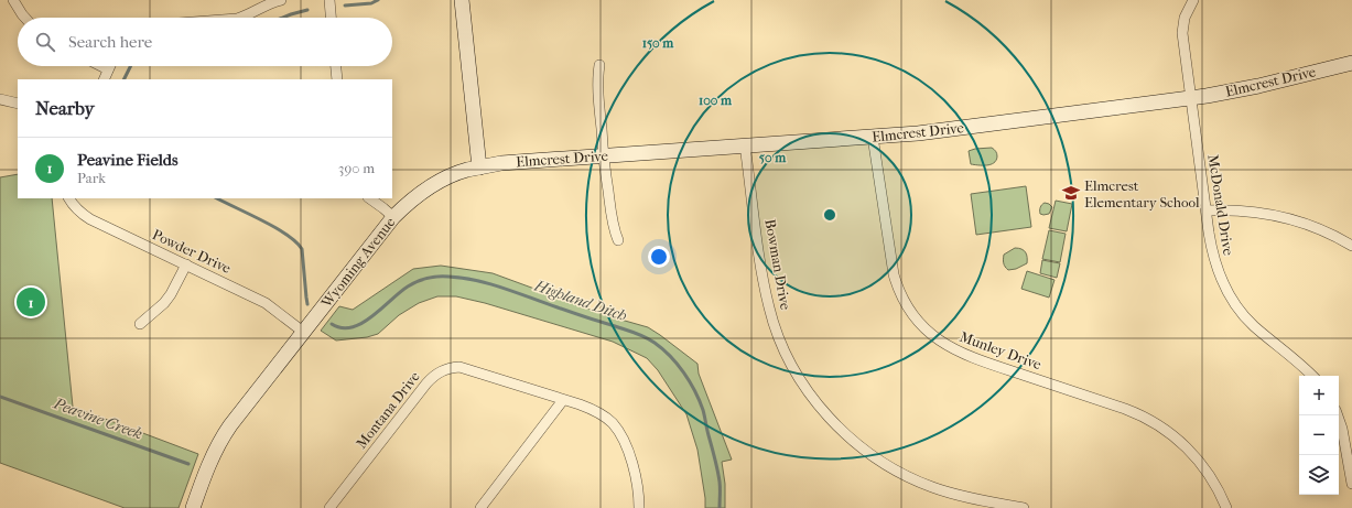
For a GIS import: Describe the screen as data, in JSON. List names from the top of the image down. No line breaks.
{"streets":{"street":["Elmcrest Drive","McDonald Drive","Powder Drive","Wyoming Avenue","Bowman Drive","Munley Drive","Montana Drive"]},"crossings":[["Elmcrest Drive","McDonald Drive"],["Elmcrest Drive","Wyoming Avenue"],["Elmcrest Drive","Bowman Drive"],["Elmcrest Drive","Munley Drive"],["Powder Drive","Wyoming Avenue"]],"water":["Highland Ditch","Peavine Creek"],"places":{"school or university":["Elmcrest Elementary School"]},"page":{"search":"Search here","heading":"Nearby","list":[{"mark":"1","name":"Peavine Fields","note":"Park","value":"390 m"}],"pins":"1","map_buttons":["+","−"]},"rings":["150 m","100 m","50 m"]}
